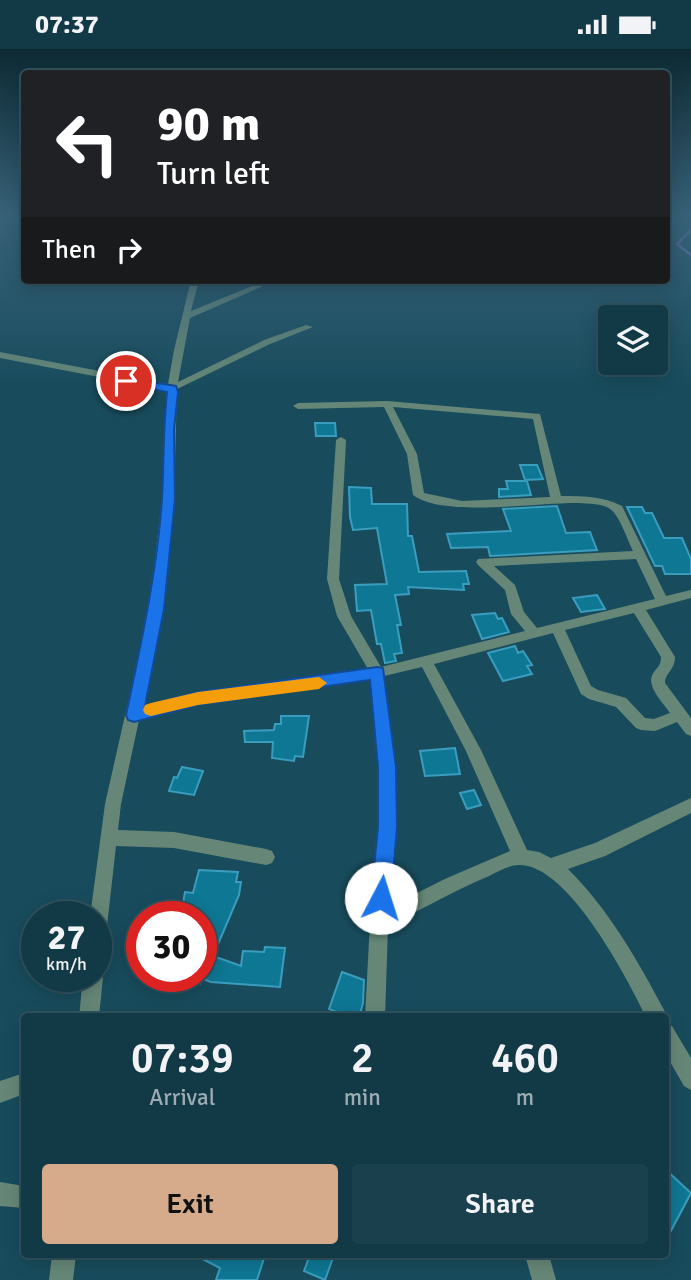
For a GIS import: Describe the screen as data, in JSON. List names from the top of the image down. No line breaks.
{"page":{"status":"07:37","turn":["90 m","Turn left"],"then":"Then","speed":"27 km/h","limit":"30","eta":["07:39","Arrival","2","min","460","m"],"buttons":["Exit","Share"]}}
